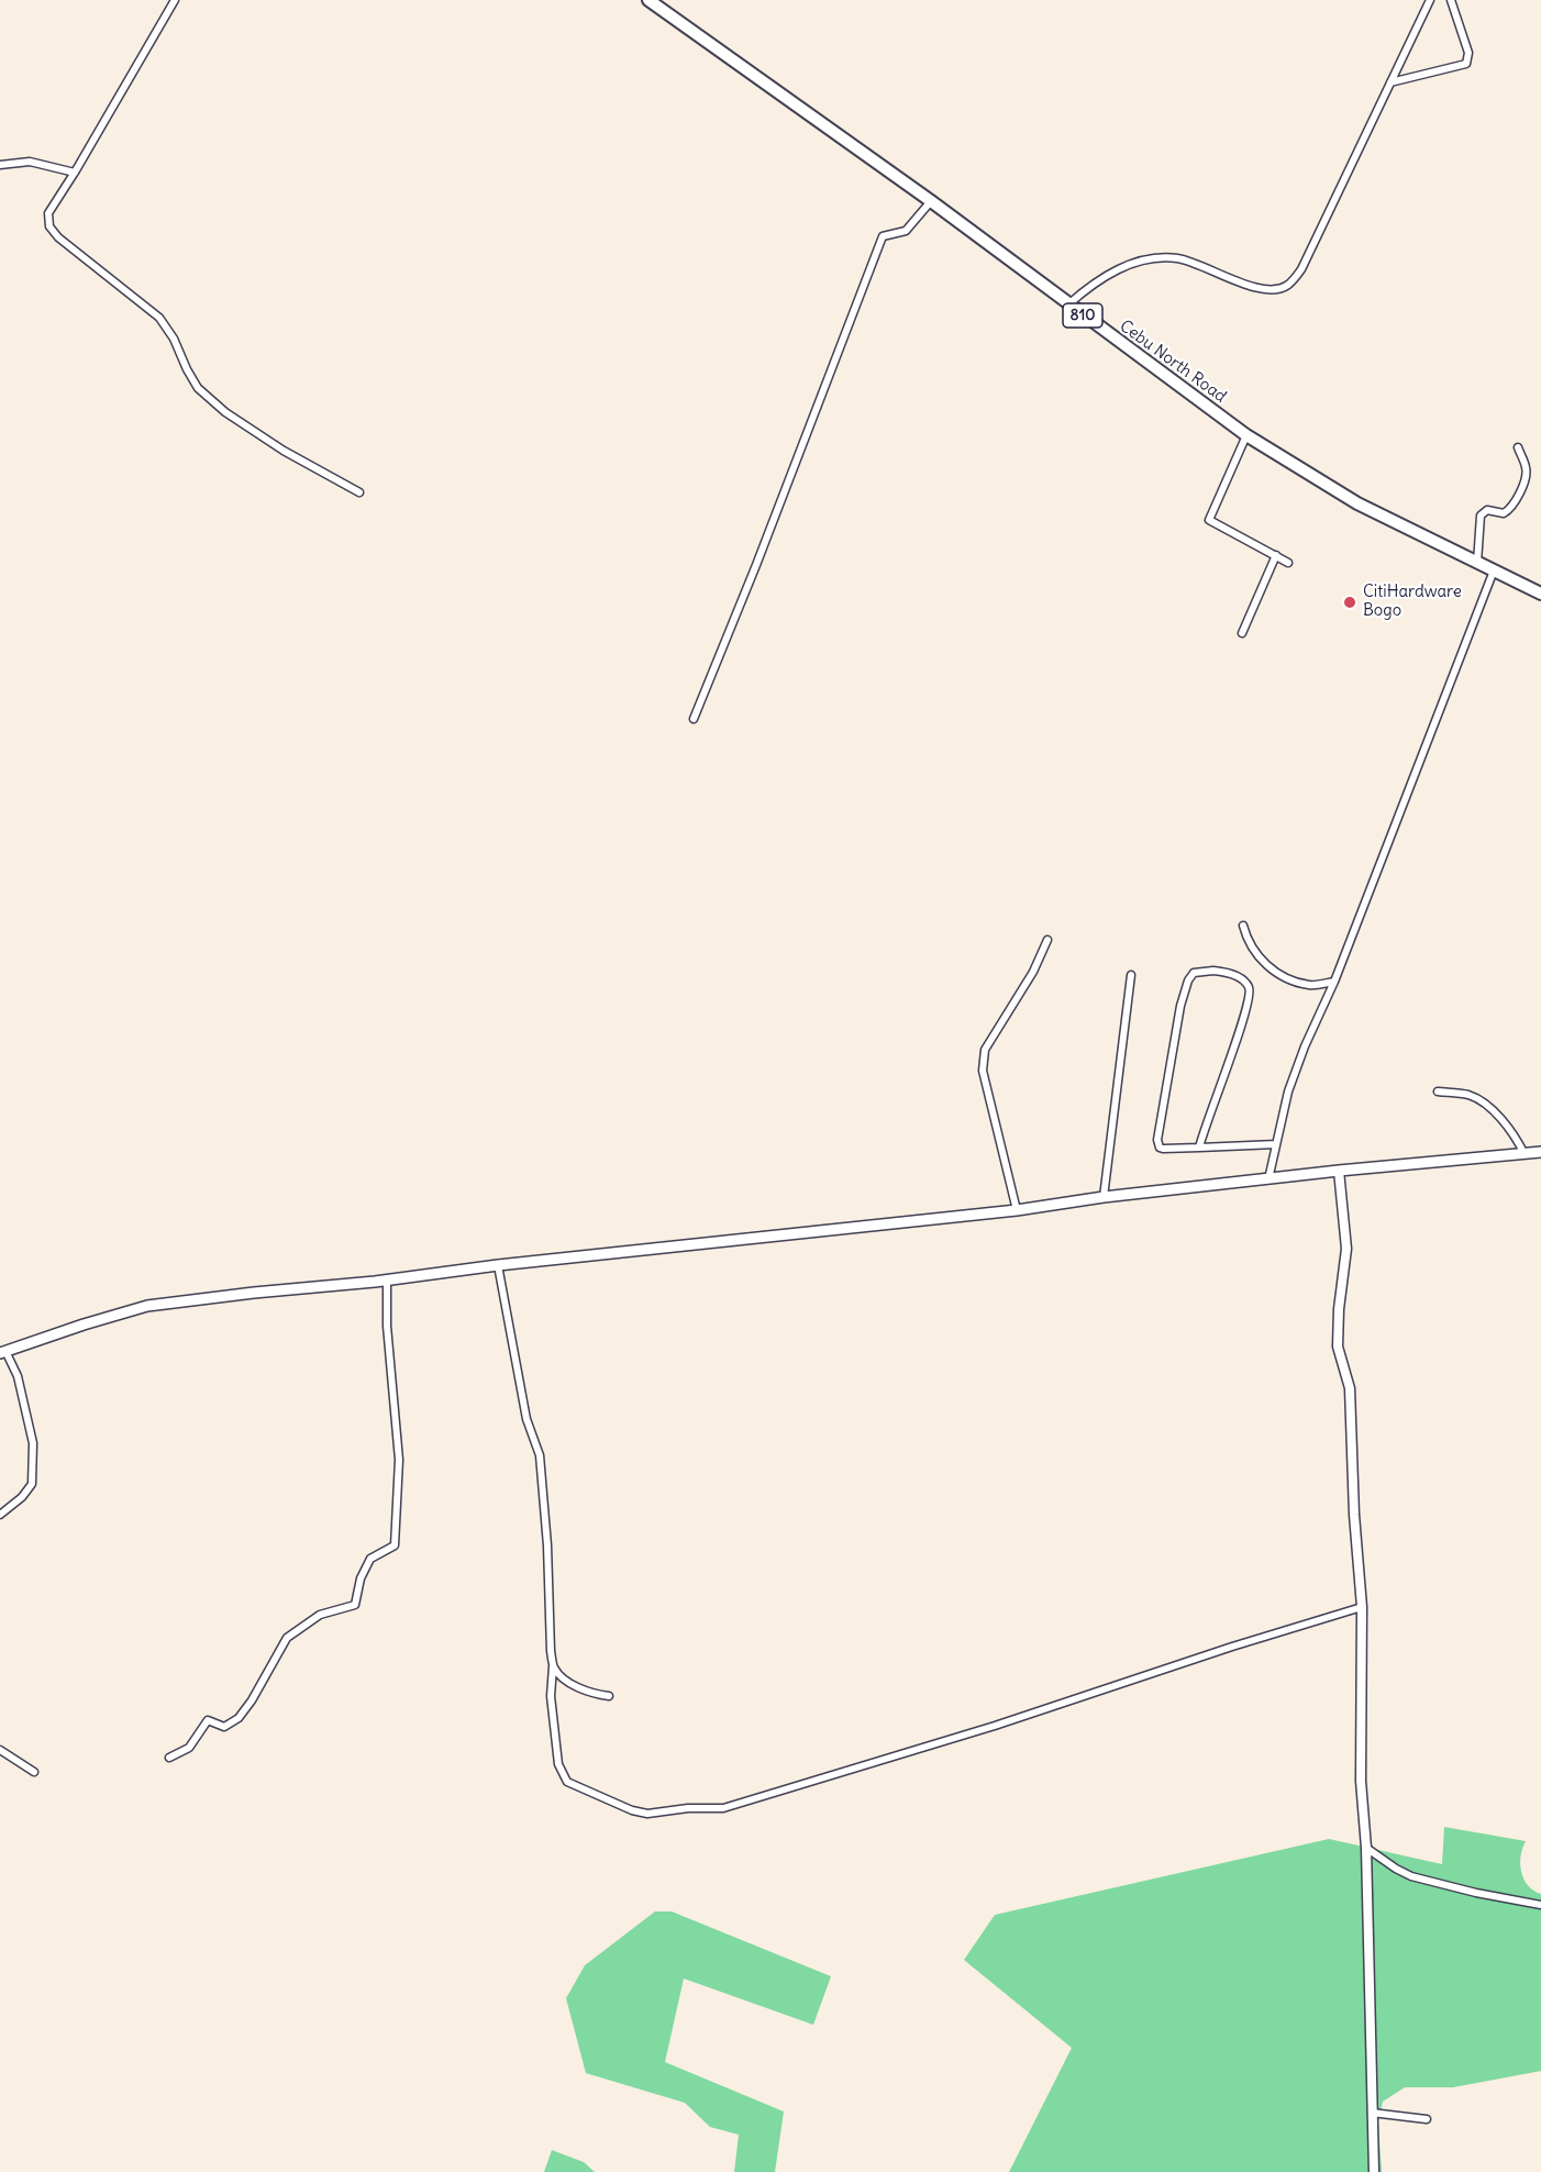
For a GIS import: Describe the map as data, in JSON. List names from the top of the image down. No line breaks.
{"streets":{"highway":["810","Cebu North Road"]},"places":["CitiHardware Bogo"]}
